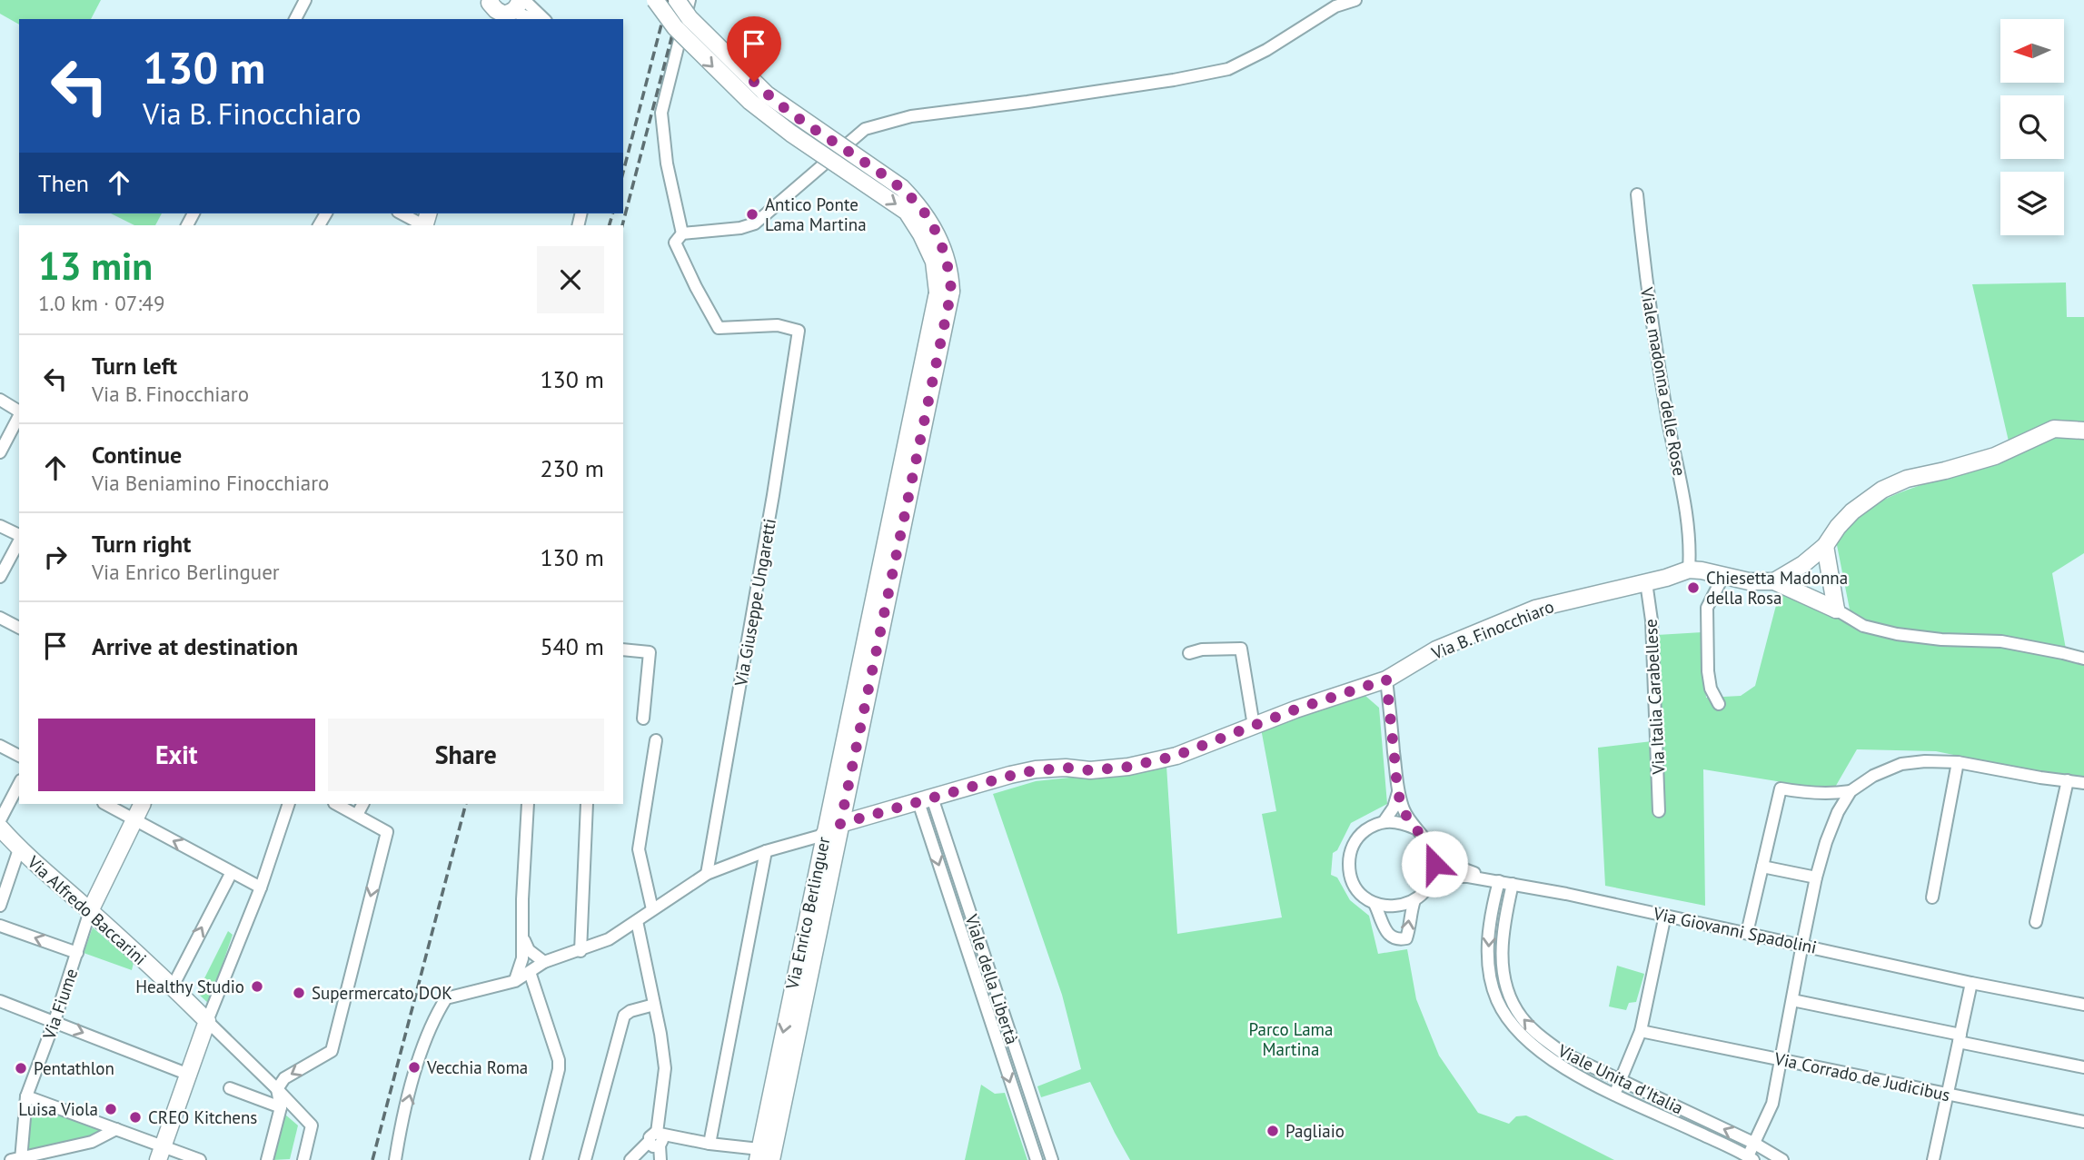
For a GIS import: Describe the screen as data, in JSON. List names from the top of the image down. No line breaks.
{"streets":{"main road":["Via B. Finocchiaro","Via Alfredo Baccarini","Via Enrico Berlinguer"],"street":["Viale madonna delle Rose","Via Giuseppe Ungaretti","Via Italia Carabellese","Via Giovanni Spadolini","Viale della Libertà","Via Fiume","Via Corrado de Judicibus","Viale Unita d'Italia"]},"crossings":[["Viale madonna delle Rose","Via B. Finocchiaro"],["Via B. Finocchiaro","Via Italia Carabellese"],["Via B. Finocchiaro","Via Enrico Berlinguer"],["Via B. Finocchiaro","Viale della Libertà"],["Via Alfredo Baccarini","Via Fiume"],["Via Giovanni Spadolini","Viale Unita d'Italia"]],"parks":["Parco Lama Martina"],"places":["Antico Ponte Lama Martina","Chiesetta Madonna della Rosa","Healthy Studio","Supermercato DOK","Vecchia Roma","Pentathlon","Luisa Viola","CREO Kitchens","Pagliaio"],"north":"left","page":{"turn":["130 m","Via B. Finocchiaro"],"then":"Then","heading":["13 min","1.0 km · 07:49"],"list":[{"name":"Turn left","note":"Via B. Finocchiaro","value":"130 m"},{"name":"Continue","note":"Via Beniamino Finocchiaro","value":"230 m"},{"name":"Turn right","note":"Via Enrico Berlinguer","value":"130 m"},{"name":"Arrive at destination","value":"540 m"}],"buttons":["Exit","Share"]}}
